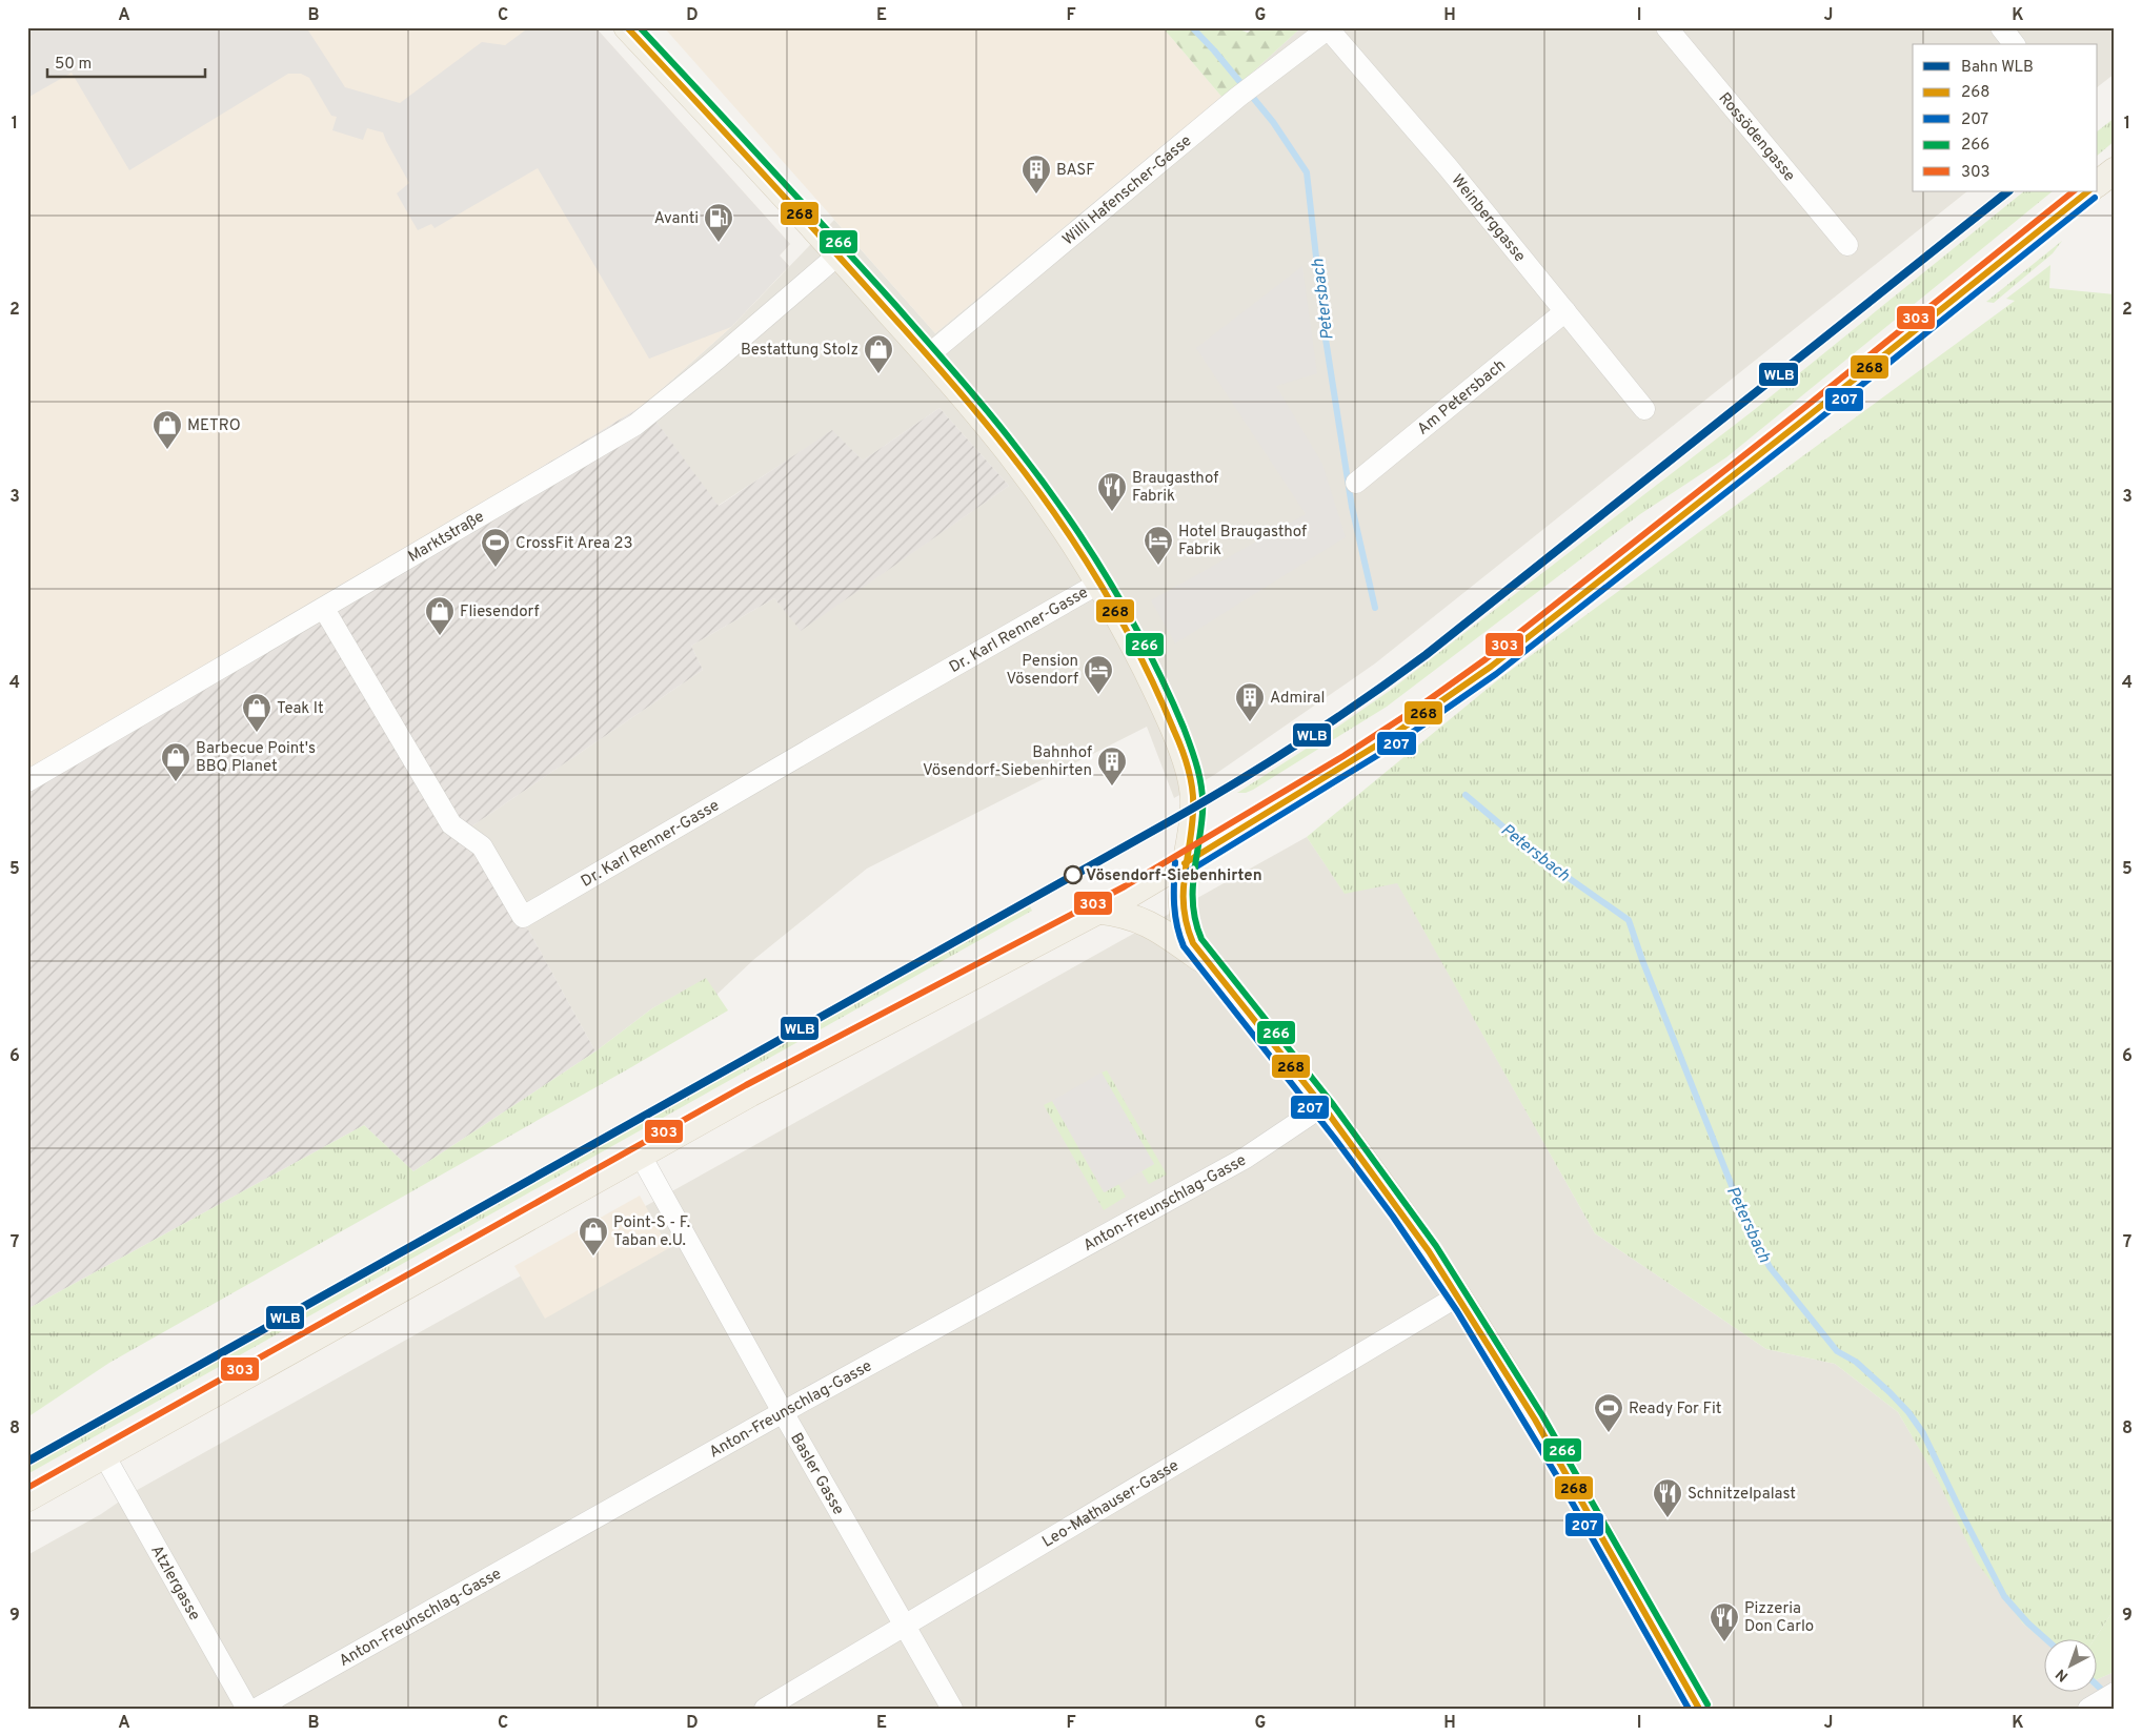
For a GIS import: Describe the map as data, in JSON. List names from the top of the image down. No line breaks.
{"streets":{"street":["Rossödengasse","Willi Hafenscher-Gasse","Weinberggasse","Am Petersbach","Marktstraße","Dr. Karl Renner-Gasse","Anton-Freunschlag-Gasse","Basler Gasse","Leo-Mathauser-Gasse","Atzlergasse"]},"crossings":[["Willi Hafenscher-Gasse","Weinberggasse"],["Weinberggasse","Am Petersbach"],["Marktstraße","Dr. Karl Renner-Gasse"],["Anton-Freunschlag-Gasse","Basler Gasse"],["Basler Gasse","Leo-Mathauser-Gasse"]],"water":["Petersbach"],"places":{"building":["BASF","Admiral","Bahnhof Vösendorf-Siebenhirten"],"fuel station":["Avanti"],"shop":["Bestattung Stolz","METRO","Fliesendorf","Teak It","Barbecue Point's BBQ Planet","Point-S - F. Taban e.U."],"restaurant":["Braugasthof Fabrik","Schnitzelpalast","Pizzeria Don Carlo"],"hotel":["Hotel Braugasthof Fabrik","Pension Vösendorf"],"sports":["CrossFit Area 23","Ready For Fit"],"other":["Vösendorf-Siebenhirten"]},"lines":["transit line 268","transit line 266","rail line WLB","transit line 303","transit line 207"],"legend":["Bahn WLB","268","207","266","303"],"scale_bar":"50 m","north":"bottom left","grid":{"columns":["A","B","C","D","E","F","G","H","I","J","K"],"rows":["1","2","3","4","5","6","7","8","9"]}}
